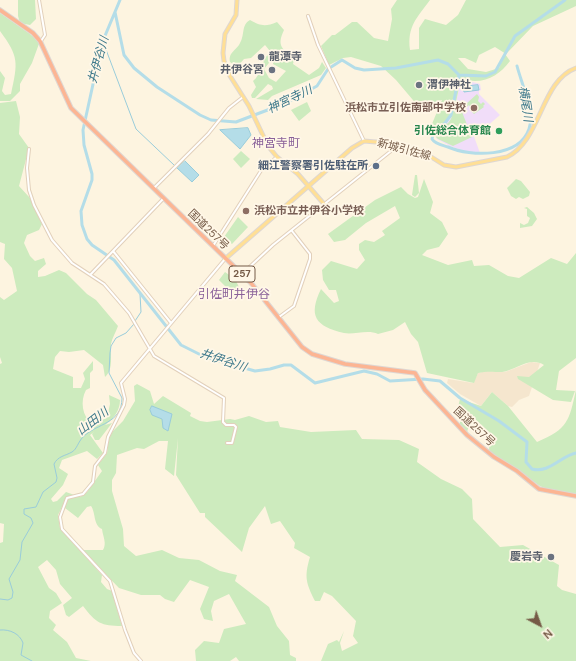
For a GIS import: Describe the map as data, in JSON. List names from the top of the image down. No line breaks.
{"streets":{"highway":["国道257号","257"],"main road":["新城引佐線"]},"crossings":[["新城引佐線","国道257号"]],"districts":["神宮寺町","引佐町井伊谷"],"water":["井伊谷川","神宮寺川","横尾川","山田川"],"places":["龍潭寺","井伊谷宮","渭伊神社","浜松市立引佐南部中学校","引佐総合体育館","細江警察署引佐駐在所","浜松市立井伊谷小学校","慶岩寺"],"north":"bottom right"}
